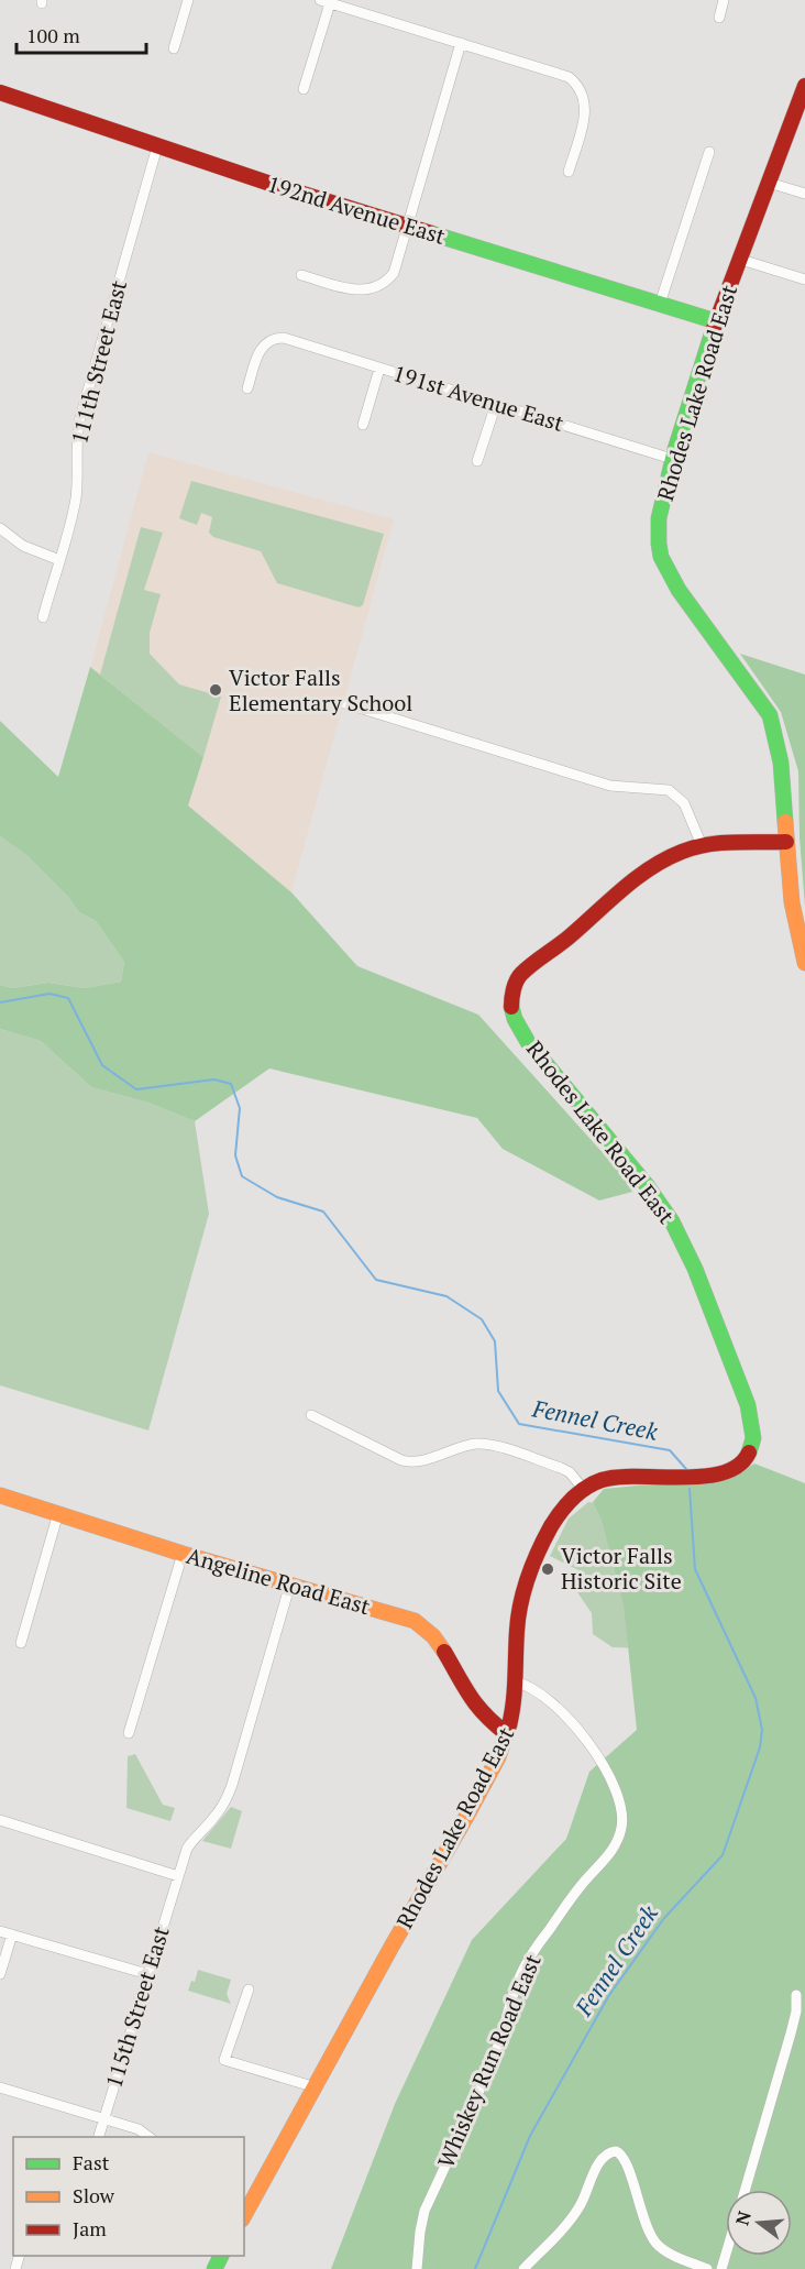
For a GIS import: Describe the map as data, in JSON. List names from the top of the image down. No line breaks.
{"streets":{"street":["192nd Avenue East","111th Street East","Rhodes Lake Road East","191st Avenue East","Angeline Road East","115th Street East","Whiskey Run Road East"]},"crossings":[["192nd Avenue East","111th Street East"],["192nd Avenue East","Rhodes Lake Road East"],["Rhodes Lake Road East","191st Avenue East"],["Rhodes Lake Road East","Angeline Road East"],["Rhodes Lake Road East","Whiskey Run Road East"],["Angeline Road East","115th Street East"]],"water":["Fennel Creek"],"places":["Victor Falls Elementary School","Victor Falls Historic Site"],"legend":["Fast","Slow","Jam"],"scale_bar":"100 m","north":"left"}
